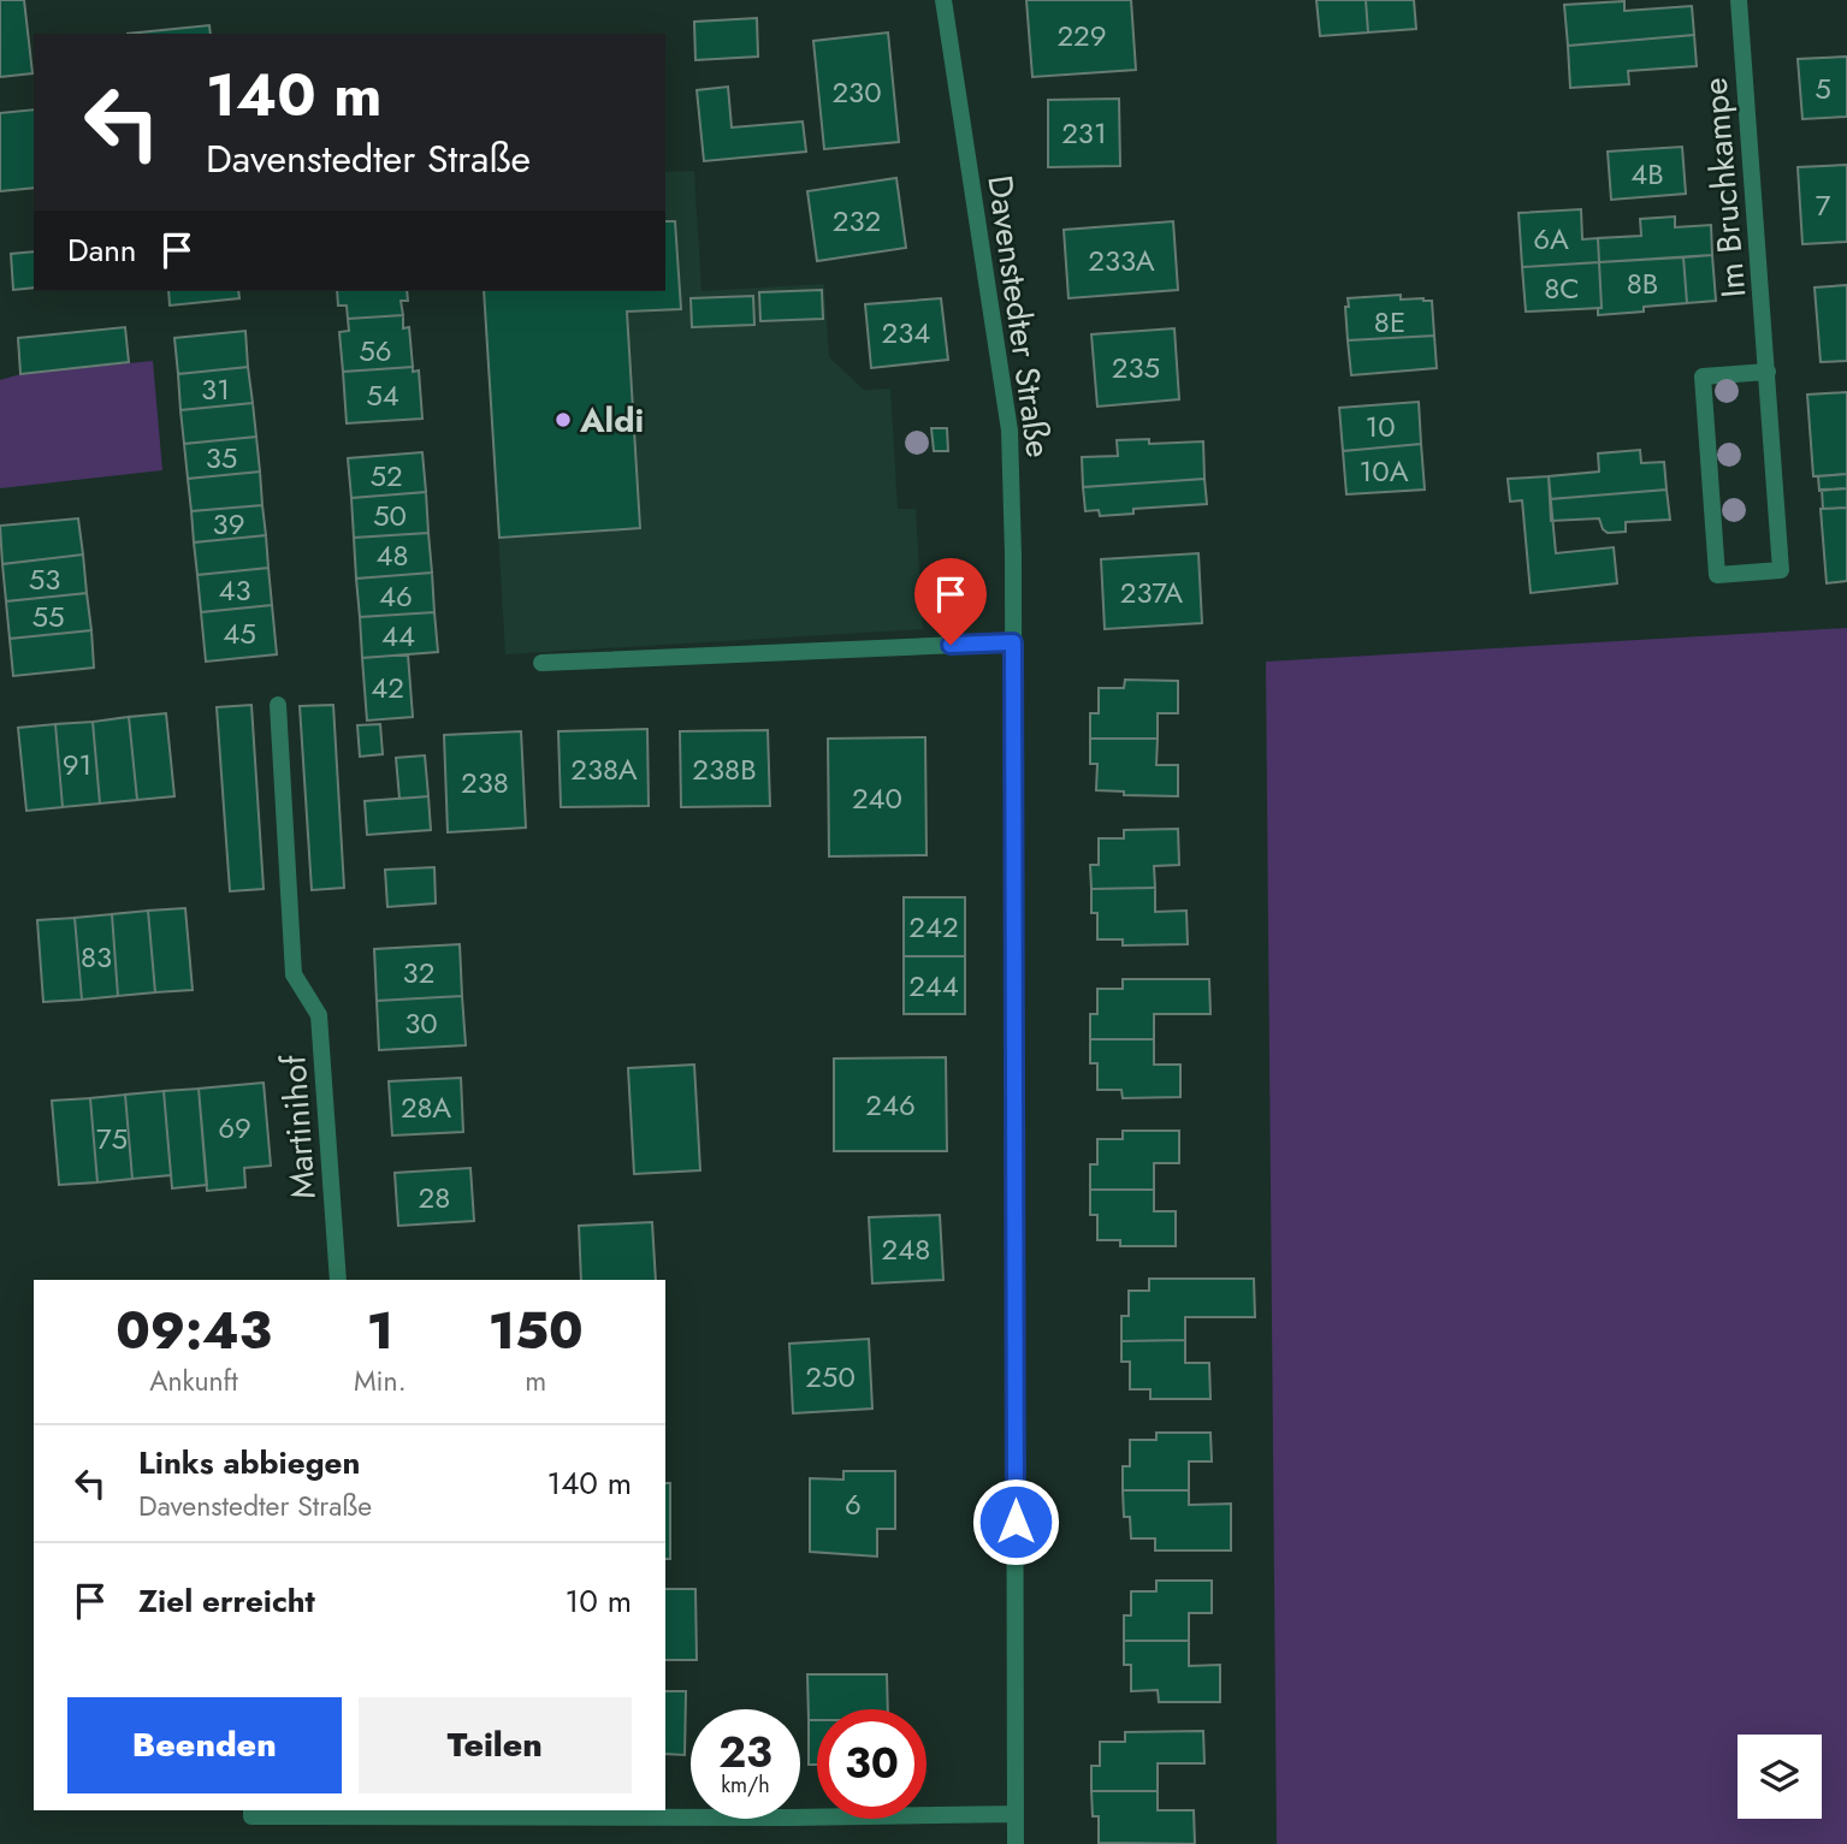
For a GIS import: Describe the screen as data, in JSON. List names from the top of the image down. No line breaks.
{"streets":{"street":["Im Bruchkampe","Davenstedter Straße","Martinihof"]},"places":["Aldi"],"house_numbers":["229","5","230","231","4B","7","232","6A","233A","8B","8C","8E","234","56","235","31","54","10","35","10A","52","50","39","48","53","43","237A","46","55","45","44","42","91","238A","238B","238","240","242","83","32","244","30","246","28A","69","75","28","248","250","6"],"page":{"turn":["140 m","Davenstedter Straße"],"then":"Dann","eta":["09:43","Ankunft","1","Min.","150","m"],"list":[{"name":"Links abbiegen","note":"Davenstedter Straße","value":"140 m"},{"name":"Ziel erreicht","value":"10 m"}],"buttons":["Beenden","Teilen"],"speed":"23 km/h","limit":"30"}}
